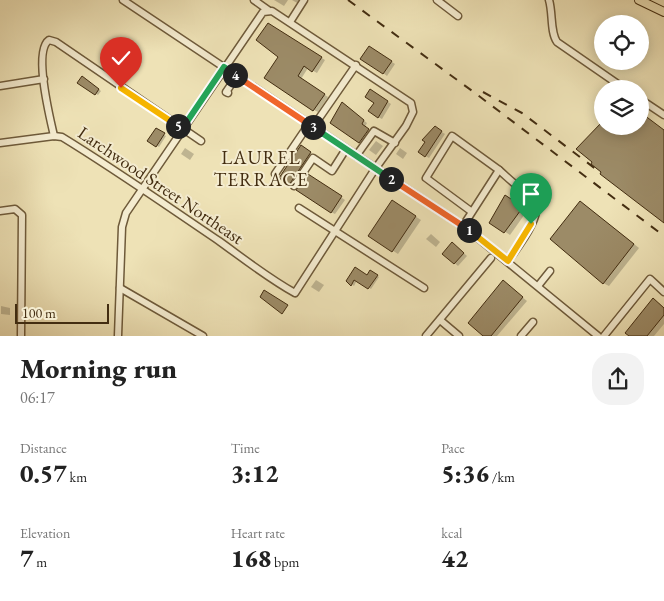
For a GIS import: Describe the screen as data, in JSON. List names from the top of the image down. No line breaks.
{"streets":{"street":["Larchwood Street Northeast"]},"districts":["LAUREL TERRACE"],"scale_bar":"100 m","page":{"pins":["4","5","3","2","1"],"scale":"100 m","heading":["Morning run","06:17"],"stats":[["Distance","0.57 km"],["Time","3:12"],["Pace","5:36 /km"],["Elevation","7 m"],["Heart rate","168 bpm"],["kcal","42"]]}}
